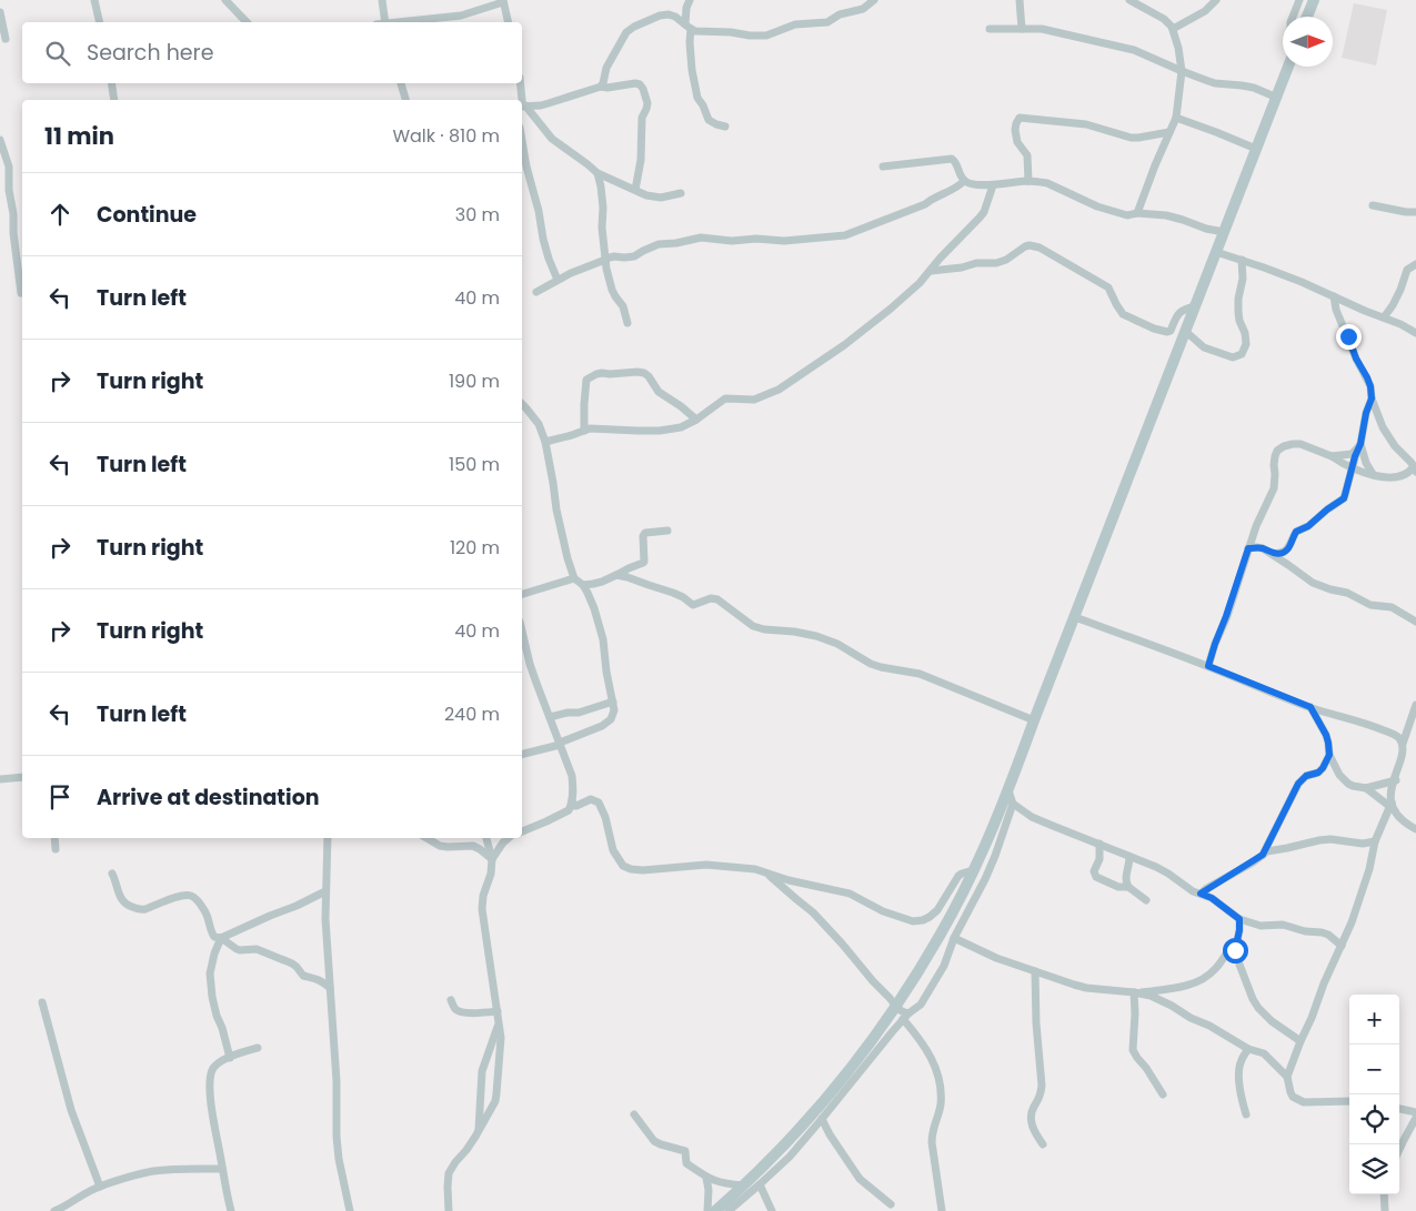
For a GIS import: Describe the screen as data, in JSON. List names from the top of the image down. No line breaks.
{"north":"right","page":{"search":"Search here","heading":["11 min","Walk · 810 m"],"list":[["Continue","30 m"],["Turn left","40 m"],["Turn right","190 m"],["Turn left","150 m"],["Turn right","120 m"],["Turn right","40 m"],["Turn left","240 m"],"Arrive at destination"],"map_buttons":["+","−"]}}
